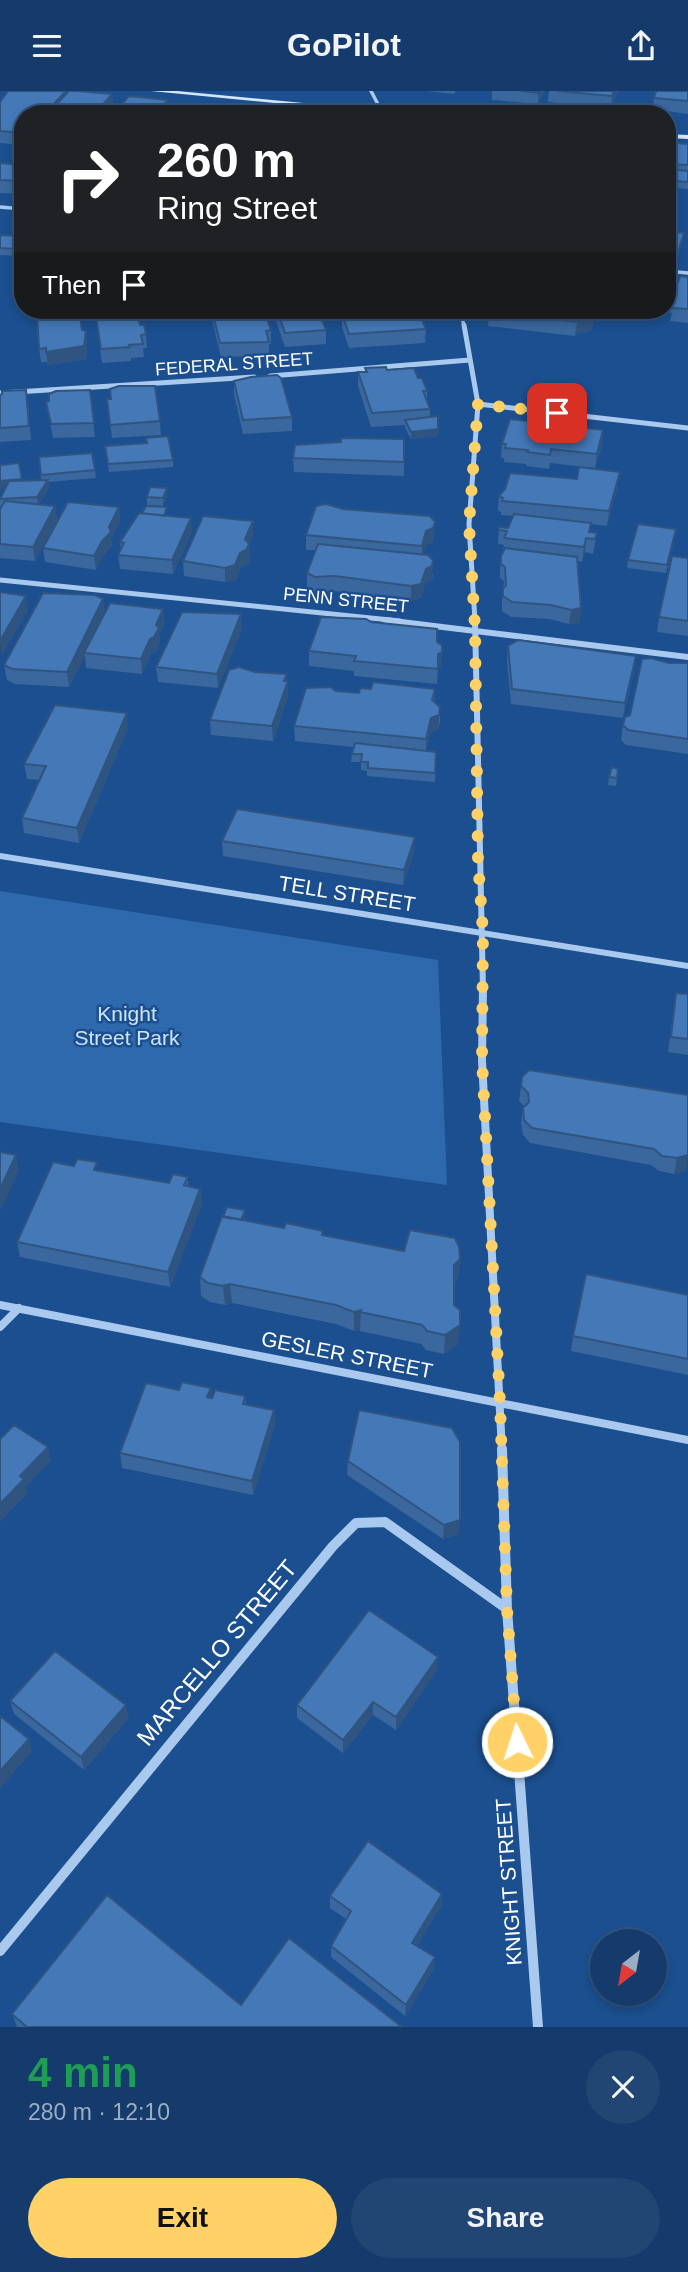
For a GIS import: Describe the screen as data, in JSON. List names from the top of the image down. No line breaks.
{"streets":{"street":["FEDERAL STREET","PENN STREET","TELL STREET","GESLER STREET","MARCELLO STREET","KNIGHT STREET"]},"crossings":[["FEDERAL STREET","KNIGHT STREET"],["PENN STREET","KNIGHT STREET"],["TELL STREET","KNIGHT STREET"],["GESLER STREET","KNIGHT STREET"],["MARCELLO STREET","KNIGHT STREET"]],"parks":["Knight Street Park"],"north":"bottom left","page":{"header":"GoPilot","turn":["260 m","Ring Street"],"then":"Then","heading":["4 min","280 m · 12:10"],"buttons":["Exit","Share"]}}
